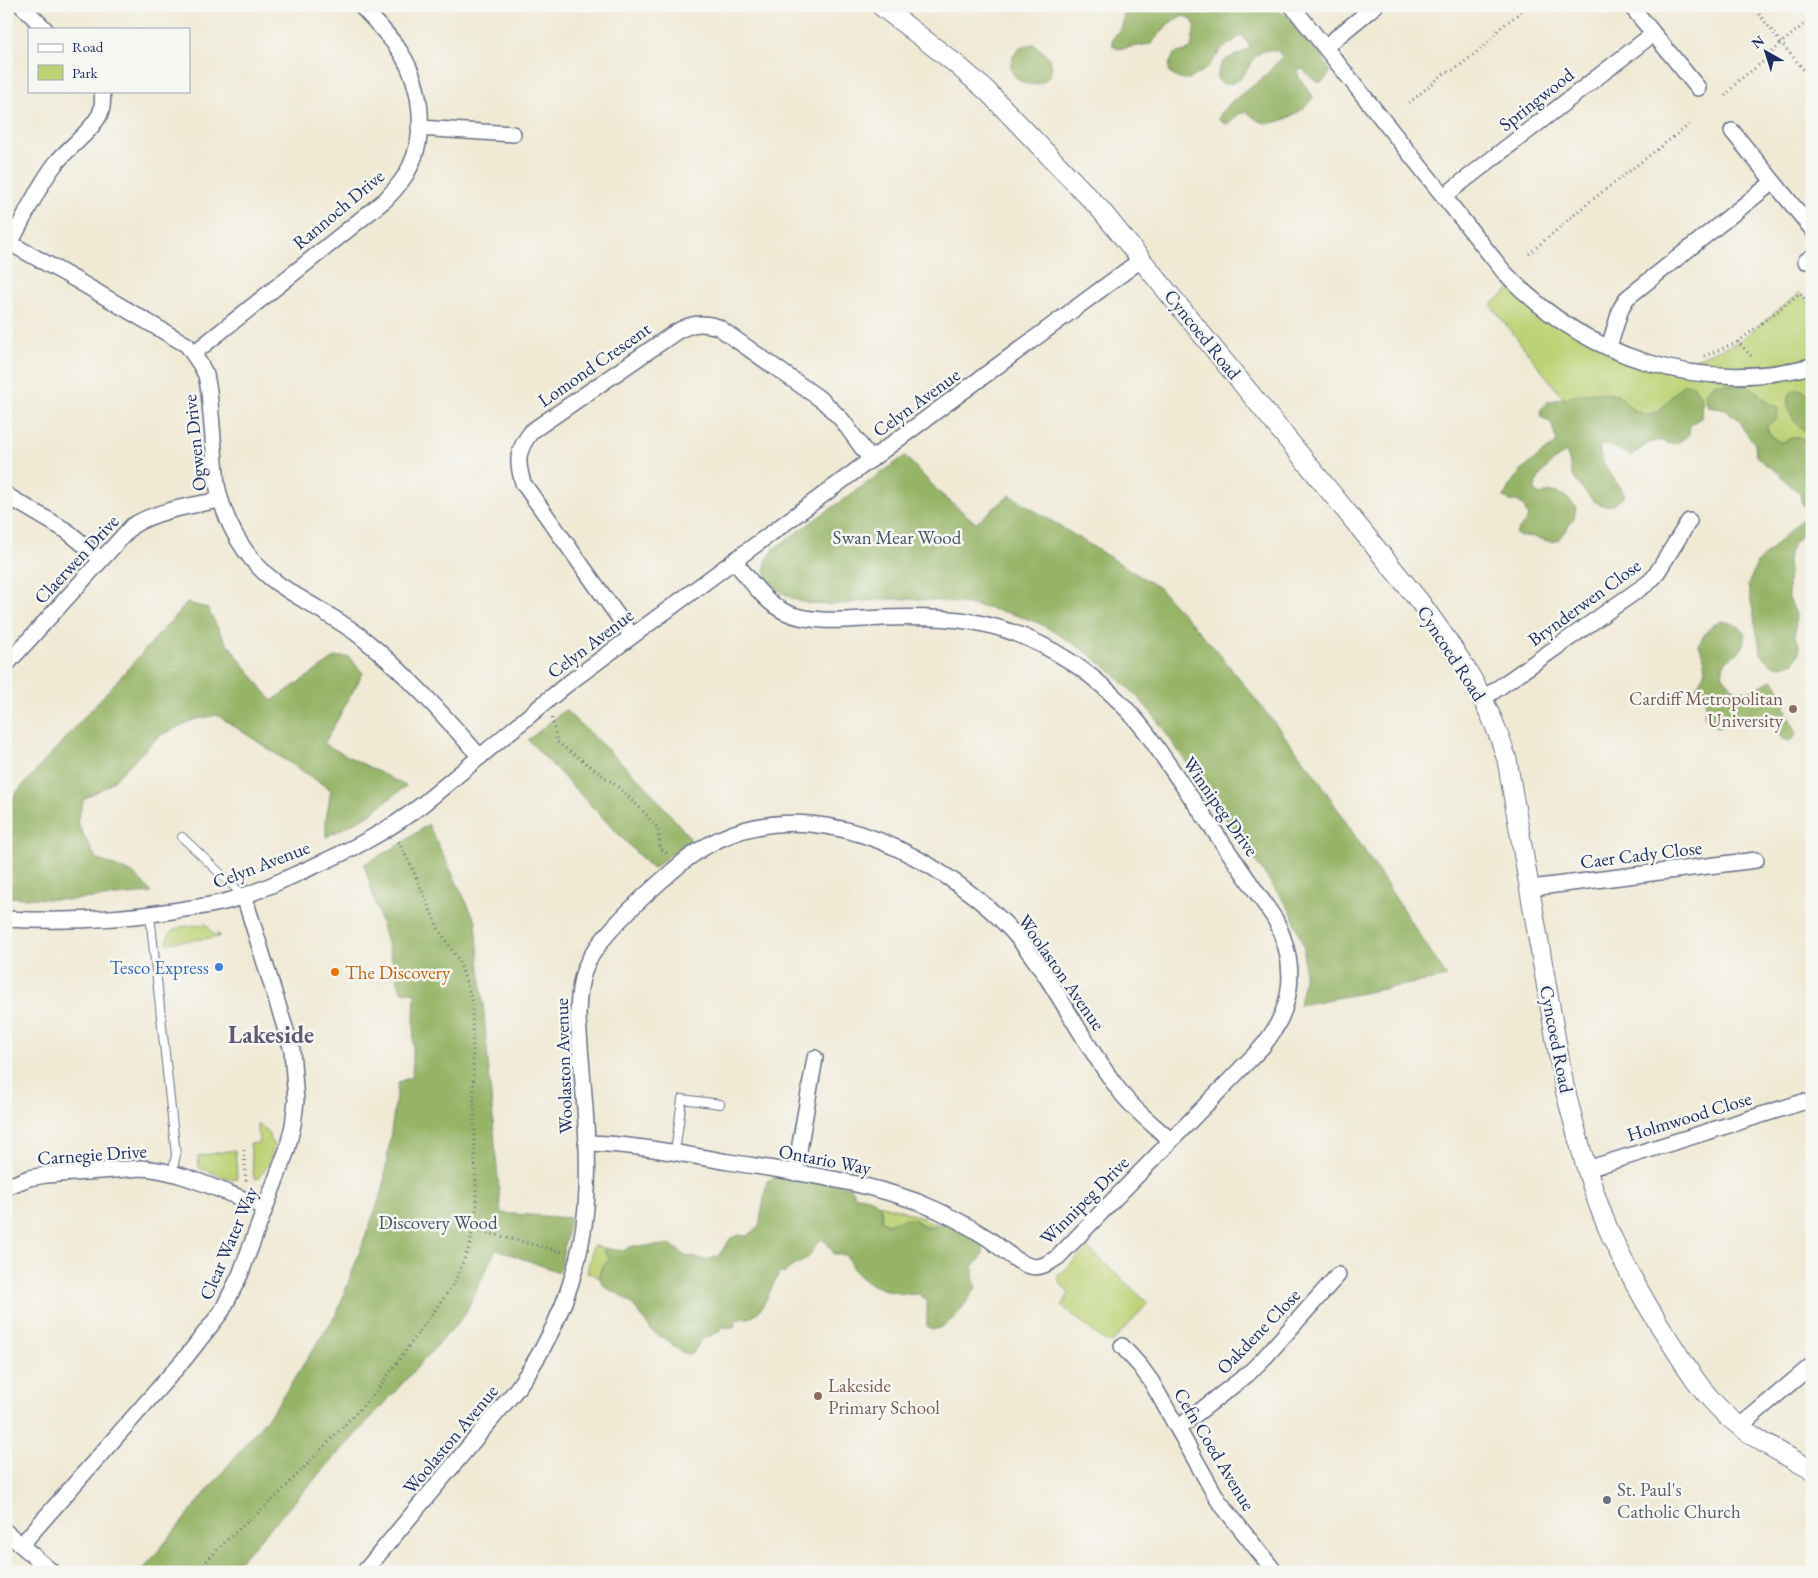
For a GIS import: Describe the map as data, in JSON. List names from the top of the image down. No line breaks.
{"streets":{"street":["Springwood","Rannoch Drive","Cyncoed Road","Lomond Crescent","Celyn Avenue","Ogwen Drive","Claerwen Drive","Brynderwen Close","Winnipeg Drive","Caer Cady Close","Woolaston Avenue","Holmwood Close","Carnegie Drive","Ontario Way","Clear Water Way","Oakdene Close","Cefn Coed Avenue"]},"crossings":[["Rannoch Drive","Ogwen Drive"],["Cyncoed Road","Celyn Avenue"],["Cyncoed Road","Brynderwen Close"],["Cyncoed Road","Caer Cady Close"],["Cyncoed Road","Holmwood Close"],["Lomond Crescent","Celyn Avenue"],["Celyn Avenue","Ogwen Drive"],["Celyn Avenue","Winnipeg Drive"],["Celyn Avenue","Clear Water Way"],["Ogwen Drive","Claerwen Drive"],["Winnipeg Drive","Woolaston Avenue"],["Winnipeg Drive","Ontario Way"],["Woolaston Avenue","Ontario Way"],["Carnegie Drive","Clear Water Way"],["Oakdene Close","Cefn Coed Avenue"]],"districts":["Lakeside"],"parks":["Swan Mear Wood","Discovery Wood"],"places":["Cardiff Metropolitan University","Tesco Express","The Discovery","Lakeside Primary School","St. Paul's Catholic Church"],"legend":["Road","Park"],"north":"top left"}
